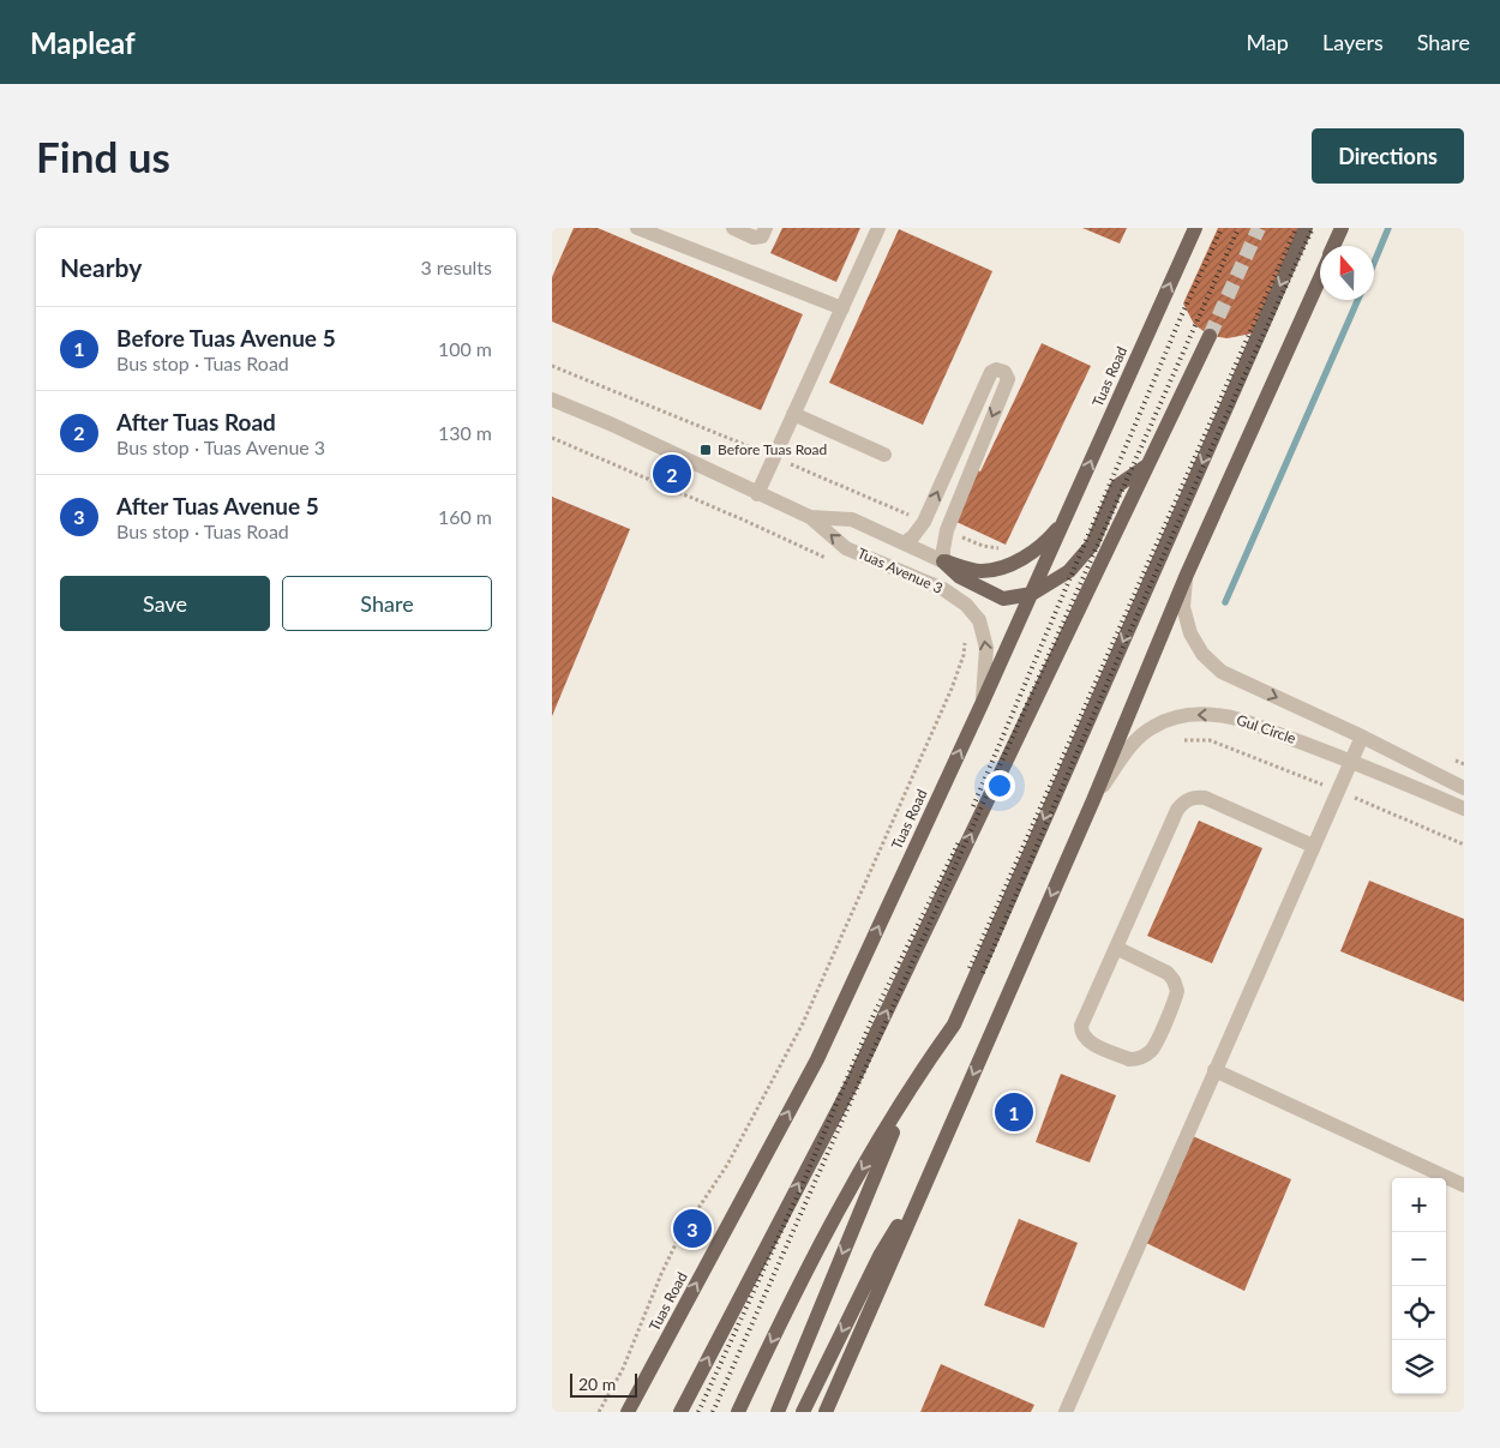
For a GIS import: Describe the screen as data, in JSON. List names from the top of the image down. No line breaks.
{"streets":{"main road":["Tuas Road"],"street":["Tuas Avenue 3","Gul Circle"]},"crossings":[["Tuas Road","Tuas Avenue 3"]],"one_way":["Tuas Avenue 3"],"places":{"transit":["Before Tuas Road"]},"scale_bar":"20 m","north":"top","page":{"header":"Mapleaf","nav":["Map","Layers","Share"],"buttons":["Directions",["Save","Share"]],"title":"Find us","heading":["Nearby","3 results"],"list":[{"mark":"1","name":"Before Tuas Avenue 5","note":"Bus stop · Tuas Road","value":"100 m"},{"mark":"2","name":"After Tuas Road","note":"Bus stop · Tuas Avenue 3","value":"130 m"},{"mark":"3","name":"After Tuas Avenue 5","note":"Bus stop · Tuas Road","value":"160 m"}],"pins":["2","1","3"],"map_buttons":["+","−"],"scale":"20 m"}}
